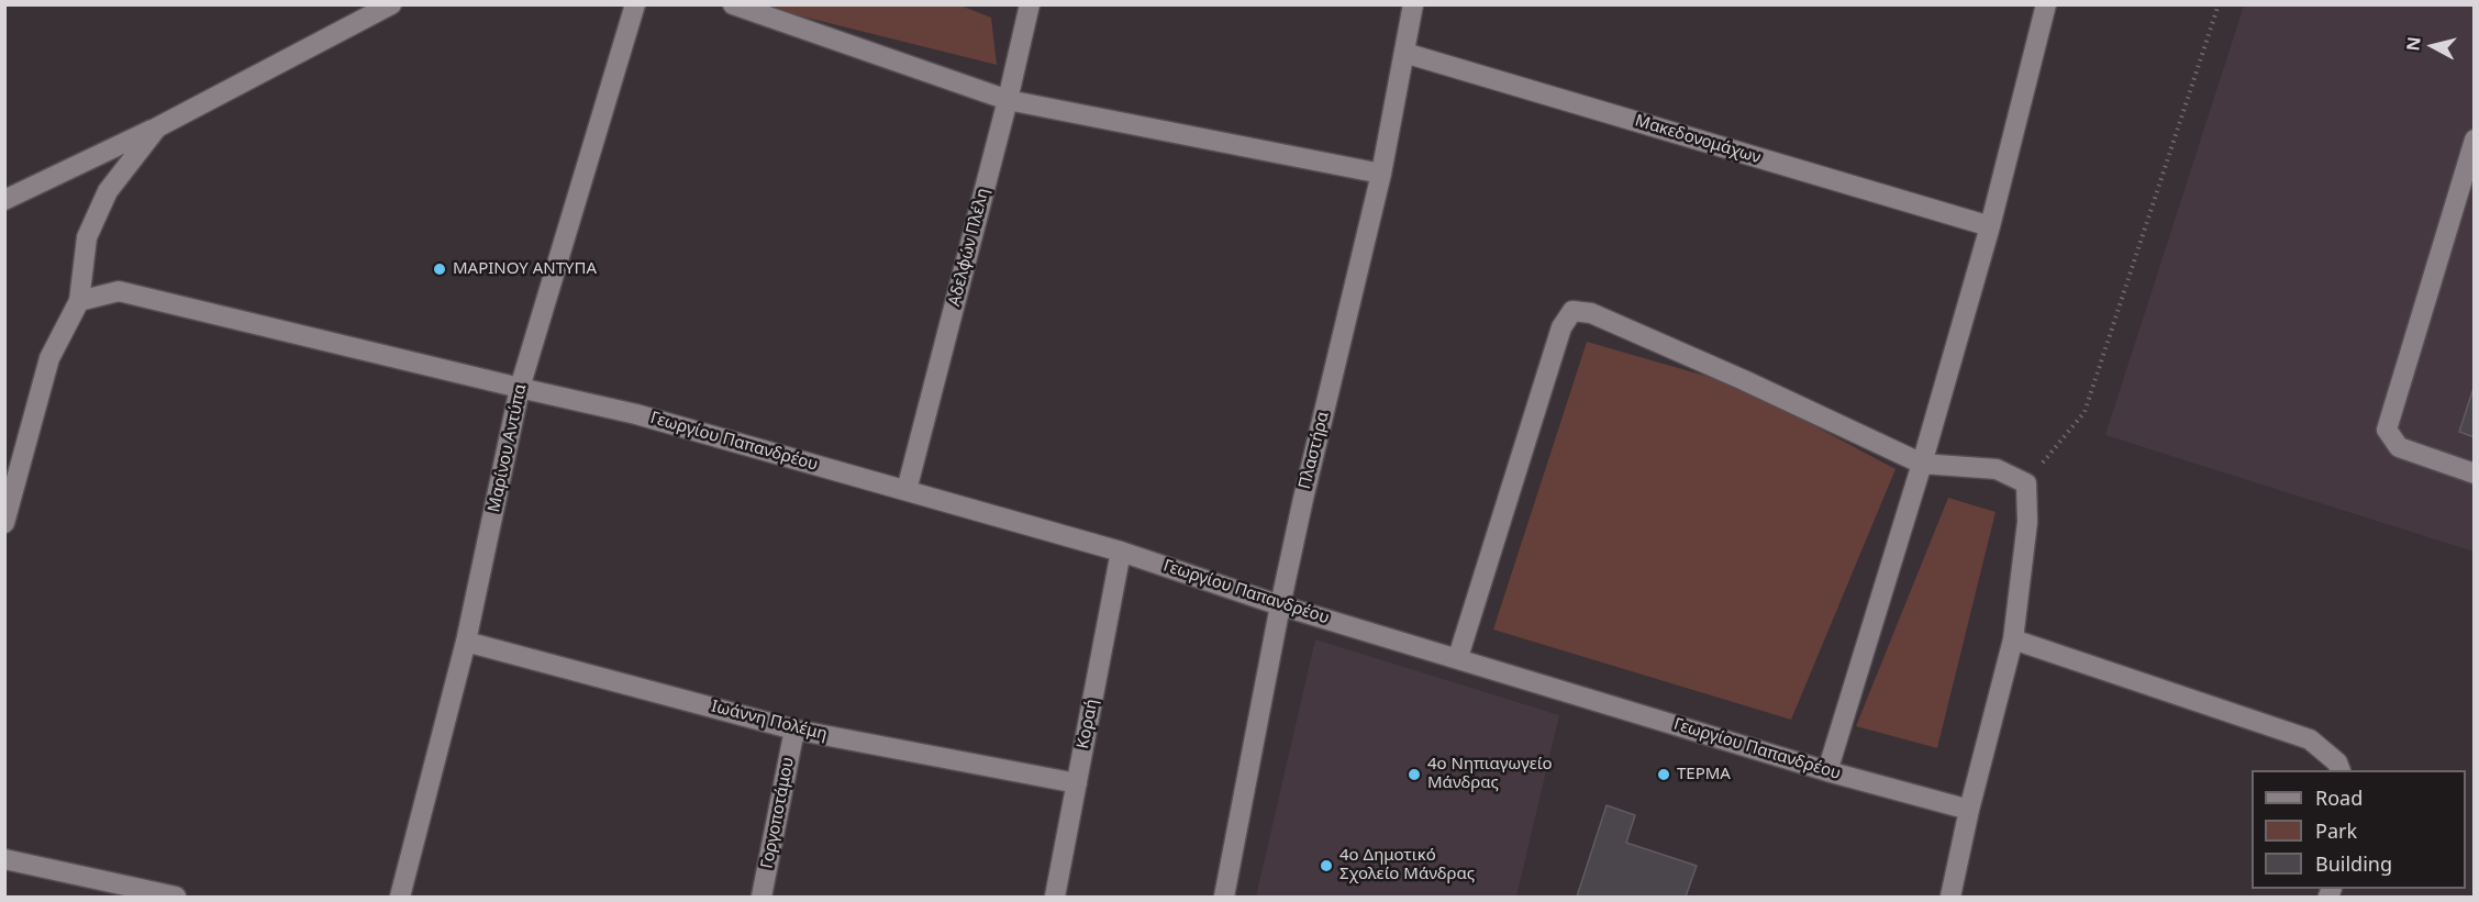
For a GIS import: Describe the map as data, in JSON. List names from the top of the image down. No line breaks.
{"streets":{"street":["Μακεδονομάχων","Αδελφών Πλέλη","Γεωργίου Παπανδρέου","Μαρίνου Αντύπα","Πλαστήρα","Ιωάννη Πολέμη","Κοραή","Γοργοποτάμου"]},"crossings":[["Μακεδονομάχων","Πλαστήρα"],["Αδελφών Πλέλη","Γεωργίου Παπανδρέου"],["Γεωργίου Παπανδρέου","Μαρίνου Αντύπα"],["Γεωργίου Παπανδρέου","Πλαστήρα"],["Γεωργίου Παπανδρέου","Κοραή"],["Μαρίνου Αντύπα","Ιωάννη Πολέμη"],["Ιωάννη Πολέμη","Κοραή"],["Ιωάννη Πολέμη","Γοργοποτάμου"]],"places":["ΜΑΡΙΝΟΥ ΑΝΤΥΠΑ","4ο Νηπιαγωγείο Μάνδρας","ΤΕΡΜΑ","4ο Δημοτικό Σχολείο Μάνδρας"],"legend":["Road","Park","Building"],"north":"left"}
